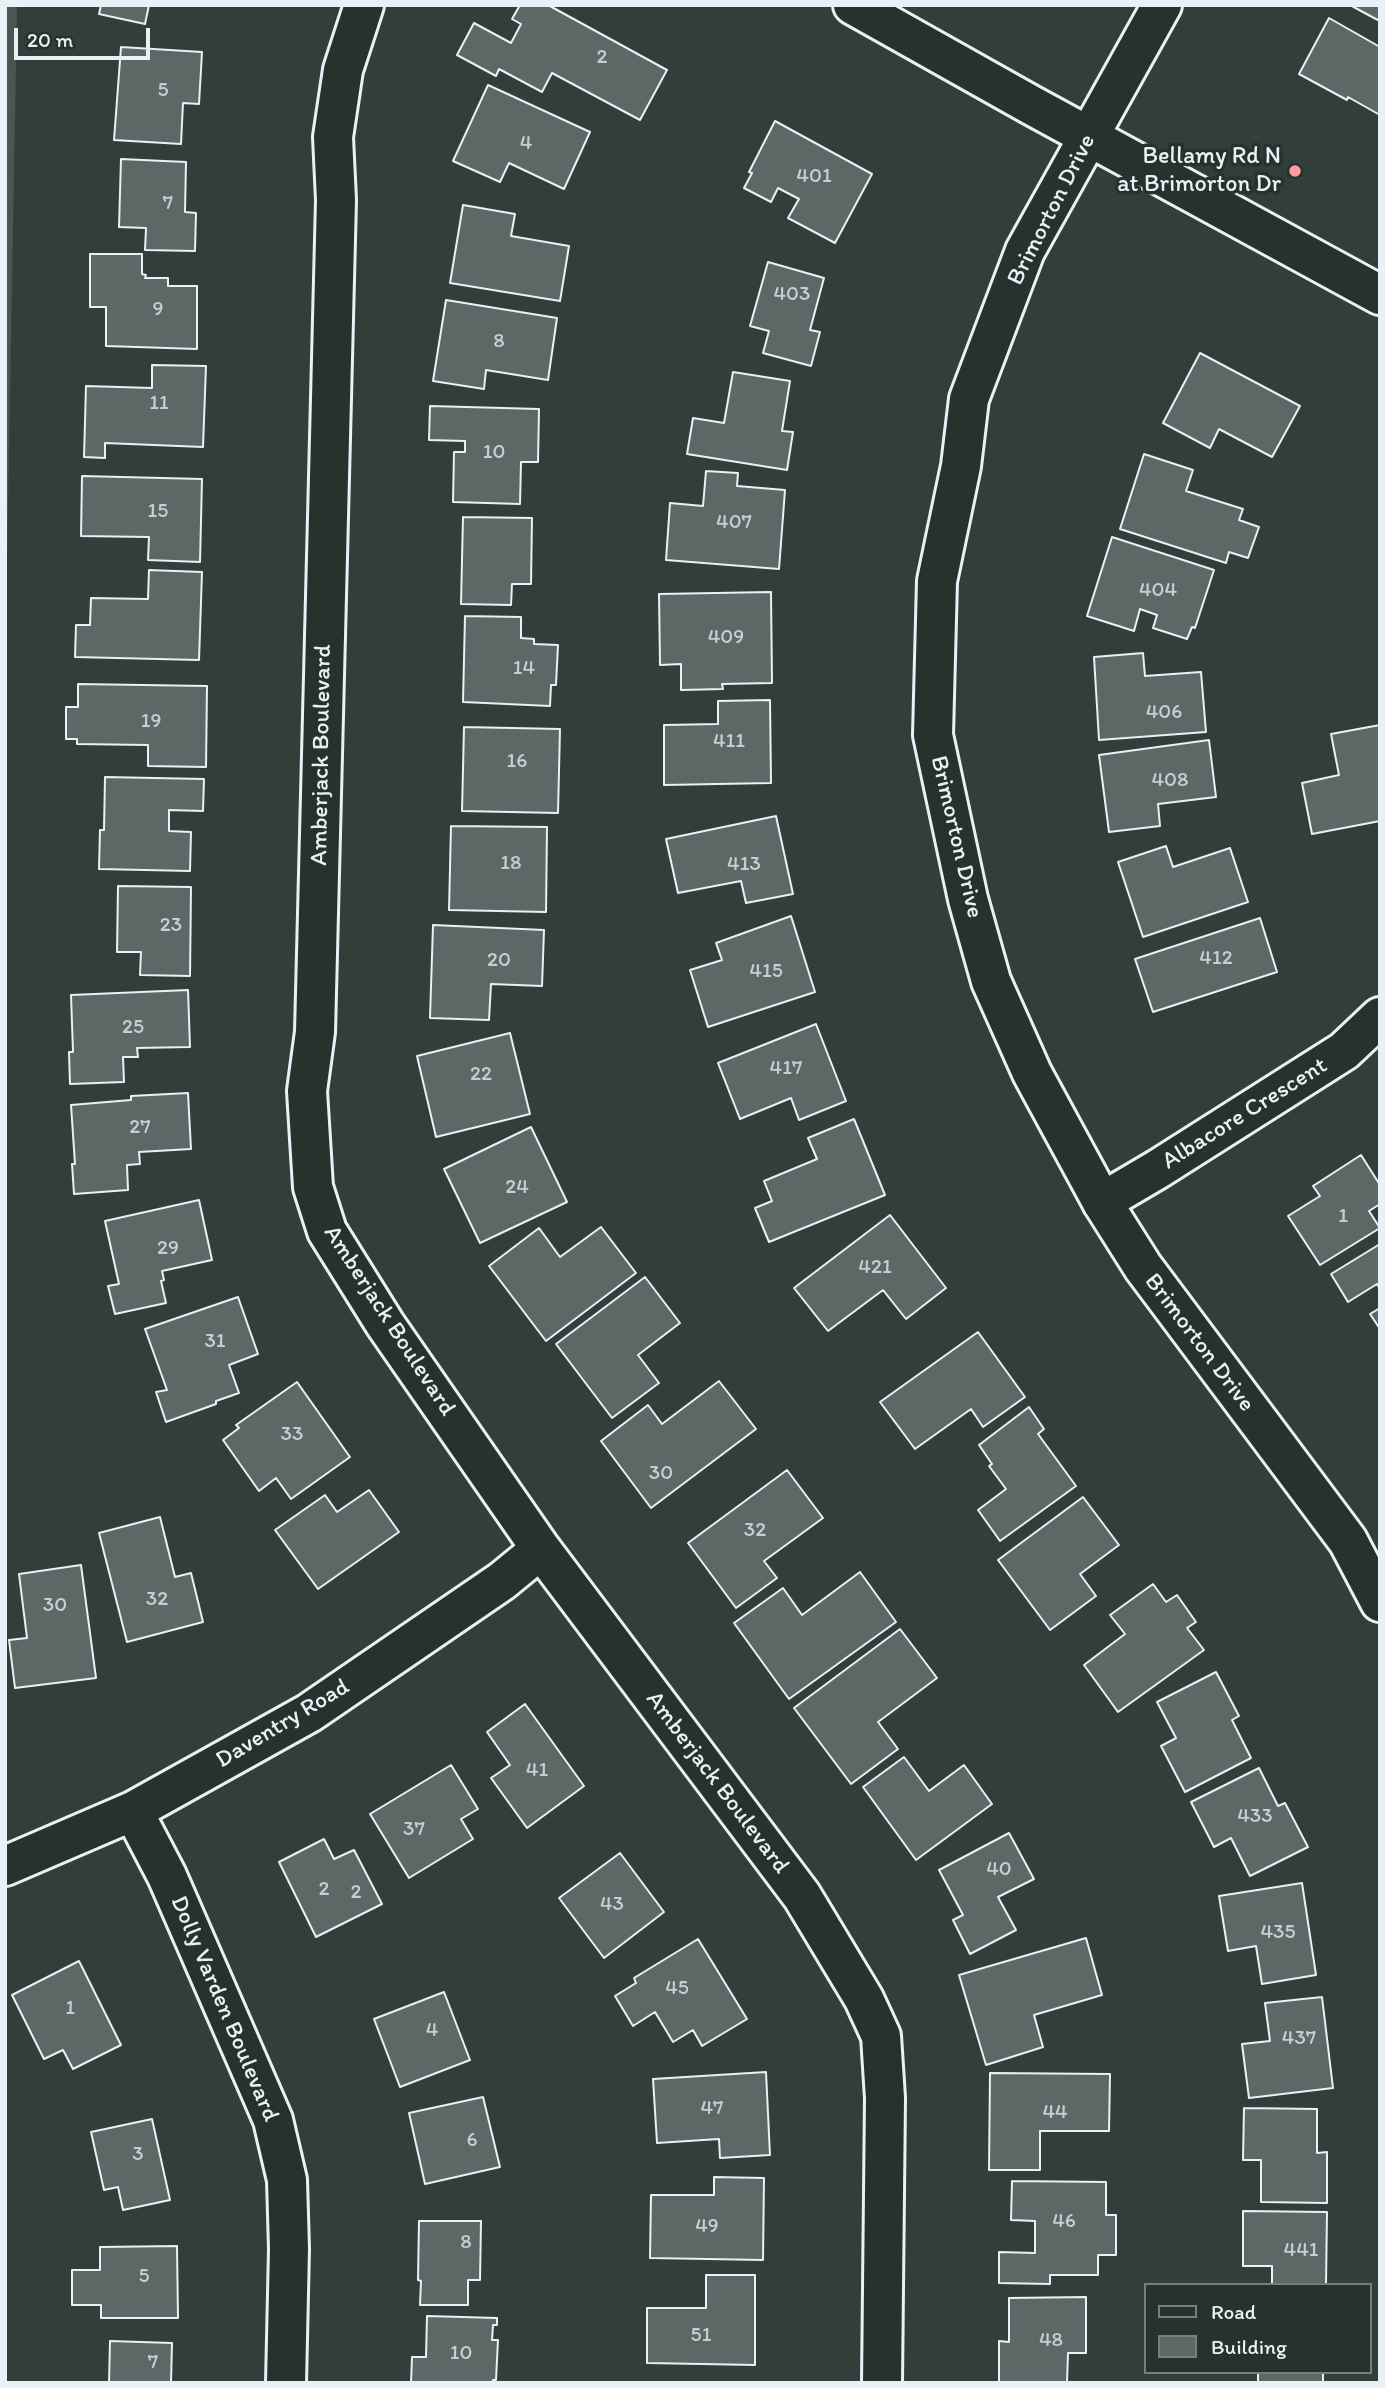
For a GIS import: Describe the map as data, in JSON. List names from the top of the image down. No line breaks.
{"streets":{"street":["Brimorton Drive","Amberjack Boulevard","Albacore Crescent","Daventry Road","Dolly Varden Boulevard"]},"crossings":[["Brimorton Drive","Albacore Crescent"],["Amberjack Boulevard","Daventry Road"],["Daventry Road","Dolly Varden Boulevard"]],"places":["Bellamy Rd N at Brimorton Dr"],"house_numbers":["2","5","4","401","7","403","9","8","11","10","15","407","404","409","14","406","19","411","16","408","18","413","23","412","20","415","25","417","22","27","24","1","29","421","31","33","30","32","32","30","41","433","37","40","2","2","43","435","45","1","4","437","47","44","6","3","46","49","8","441","5","51","48","10","7"],"legend":["Road","Building"],"scale_bar":"20 m"}
